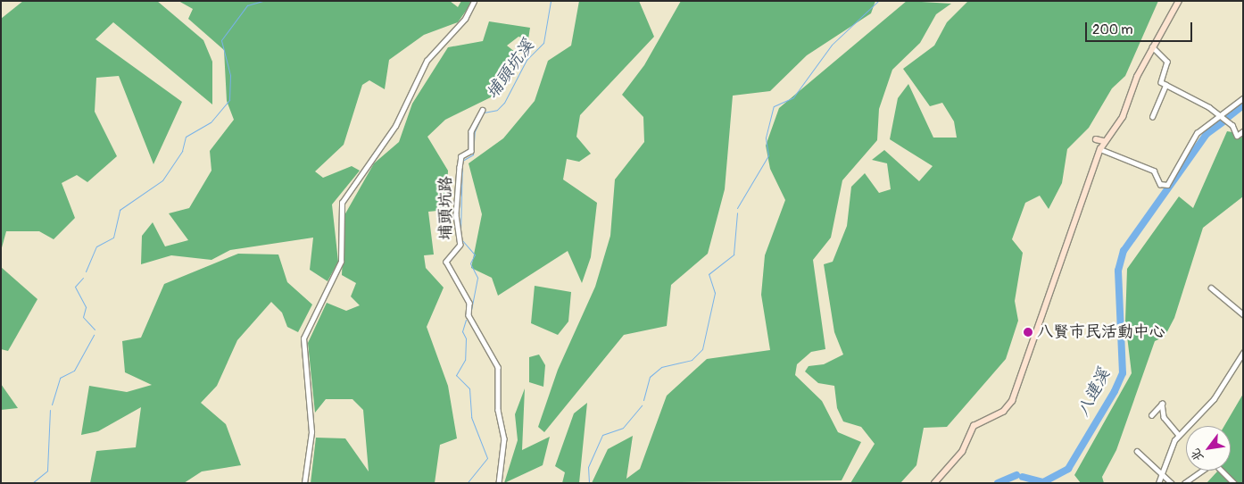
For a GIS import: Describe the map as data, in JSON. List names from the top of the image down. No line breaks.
{"streets":{"street":["埔頭坑路"]},"water":["埔頭坑溪","八連溪"],"places":["八賢市民活動中心"],"scale_bar":"200 m","north":"bottom left"}
